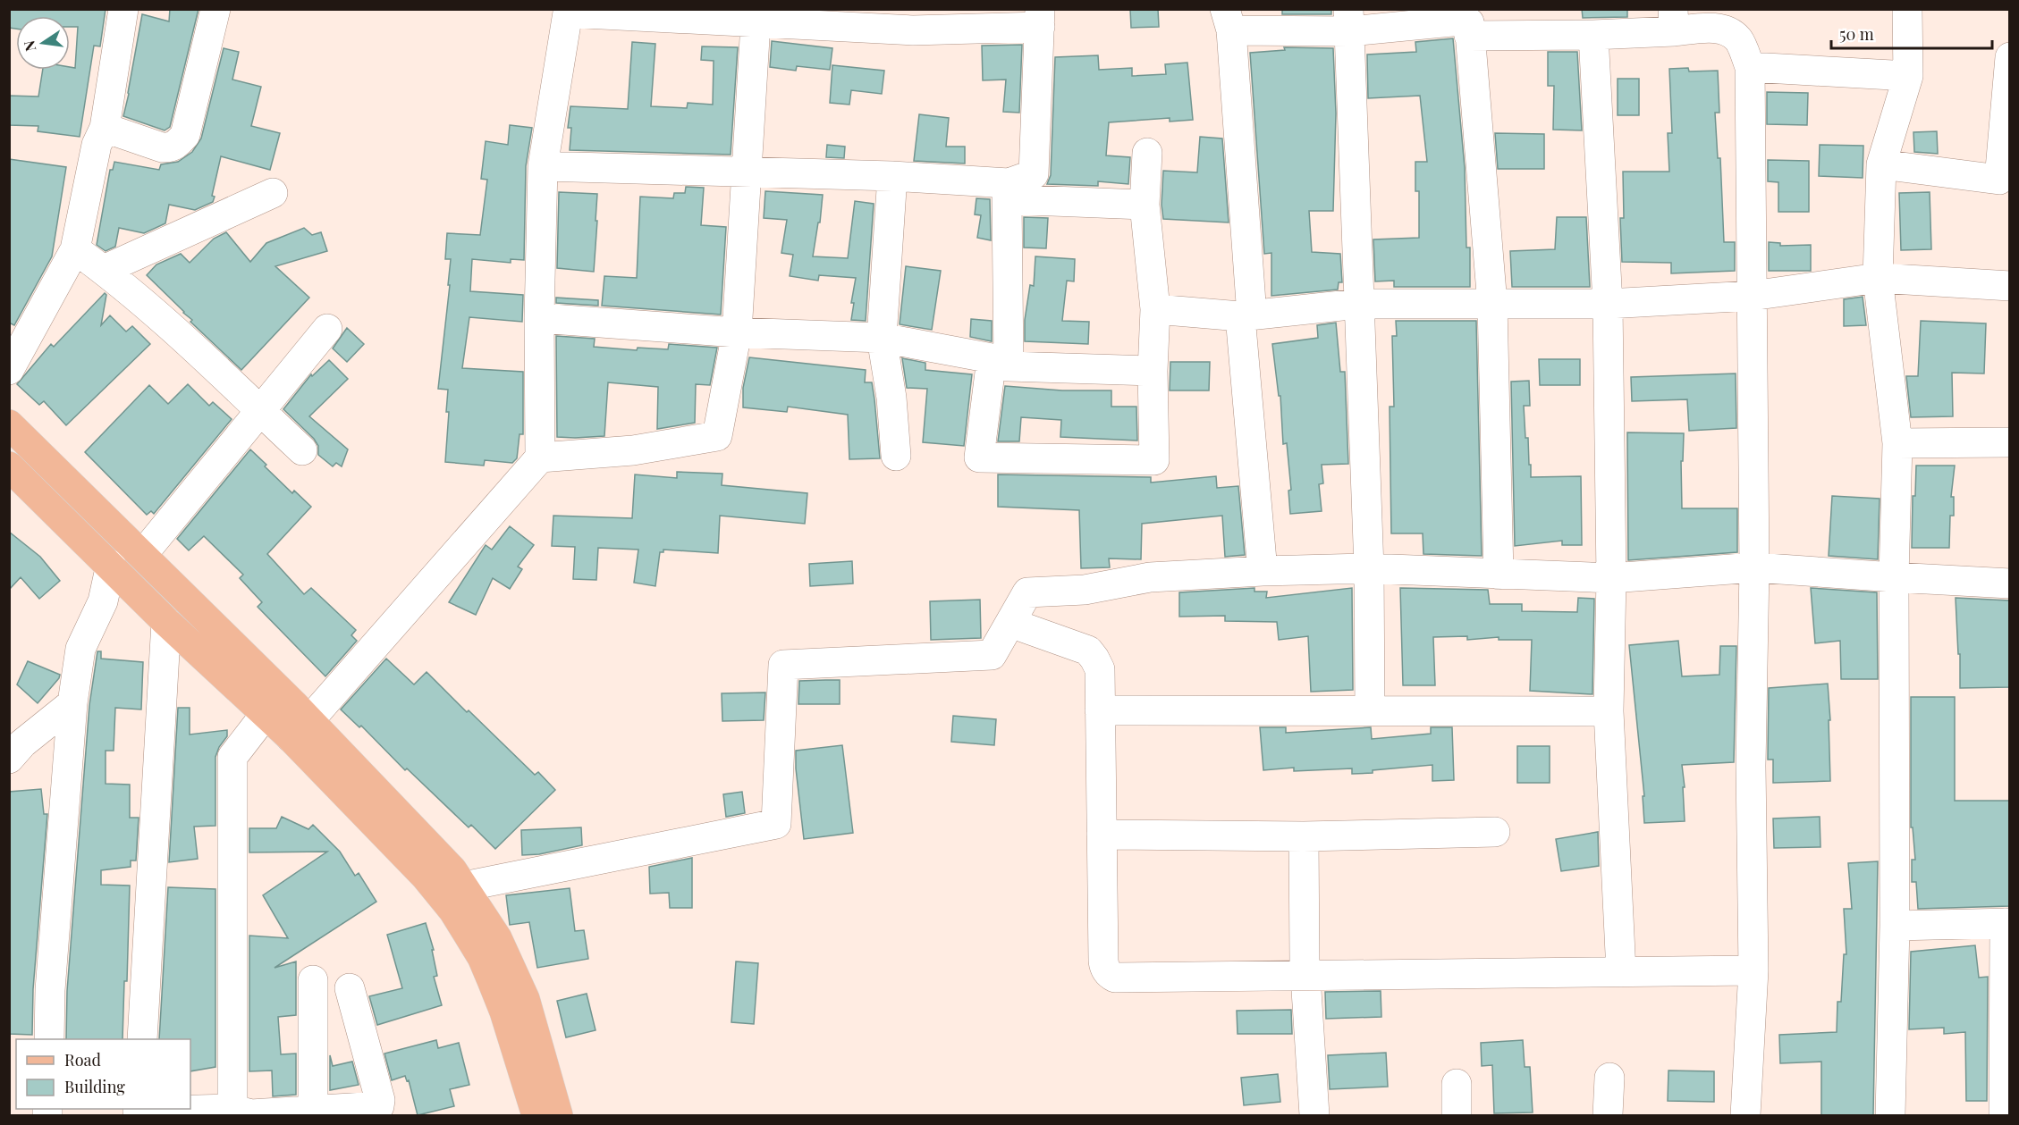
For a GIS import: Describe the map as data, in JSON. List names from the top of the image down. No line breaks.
{"legend":["Road","Building"],"scale_bar":"50 m","north":"left"}
